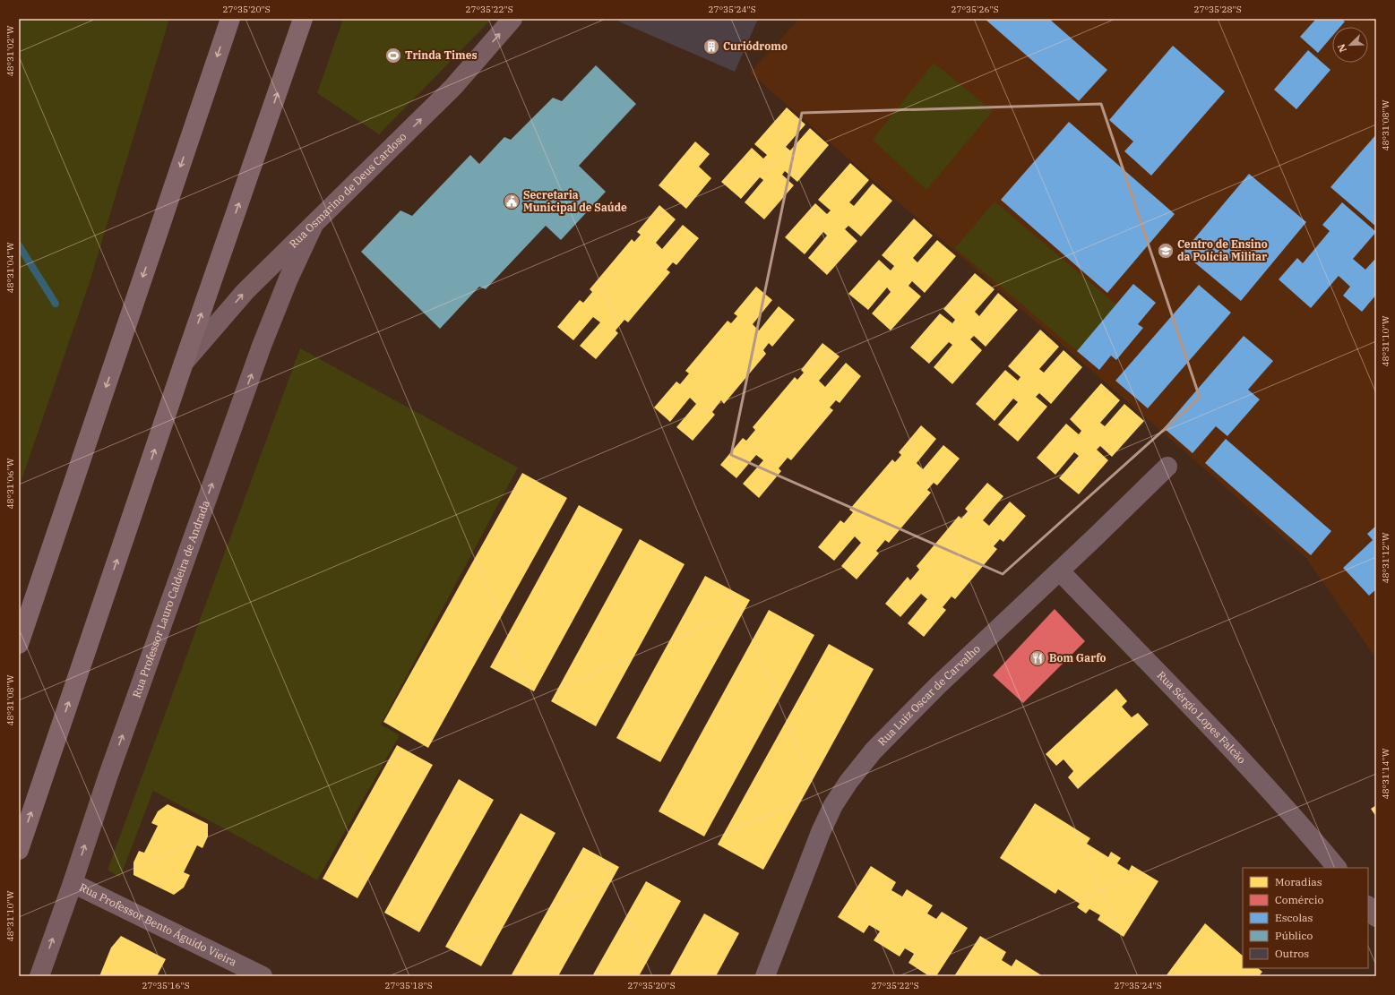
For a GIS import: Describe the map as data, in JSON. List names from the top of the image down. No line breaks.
{"streets":{"main road":["Rua Osmarino de Deus Cardoso","Rua Professor Lauro Caldeira de Andrada"],"street":["Rua Luiz Oscar de Carvalho","Rua Sérgio Lopes Falcão","Rua Professor Bento Águido Vieira"]},"crossings":[["Rua Osmarino de Deus Cardoso","Rua Professor Lauro Caldeira de Andrada"],["Rua Professor Lauro Caldeira de Andrada","Rua Professor Bento Águido Vieira"],["Rua Luiz Oscar de Carvalho","Rua Sérgio Lopes Falcão"]],"places":{"building":["Curiódromo"],"sports":["Trinda Times"],"public building":["Secretaria Municipal de Saúde"],"school or university":["Centro de Ensino da Polícia Militar"],"restaurant":["Bom Garfo"]},"legend":["Moradias","Comércio","Escolas","Público","Outros"],"north":"bottom left","coordinates":["27°35'20\"S","27°35'22\"S","27°35'24\"S","27°35'26\"S","27°35'28\"S","48°31'02\"W","48°31'08\"W","48°31'04\"W","48°31'10\"W","48°31'06\"W","48°31'12\"W","48°31'14\"W","27°35'16\"S","27°35'18\"S"]}
